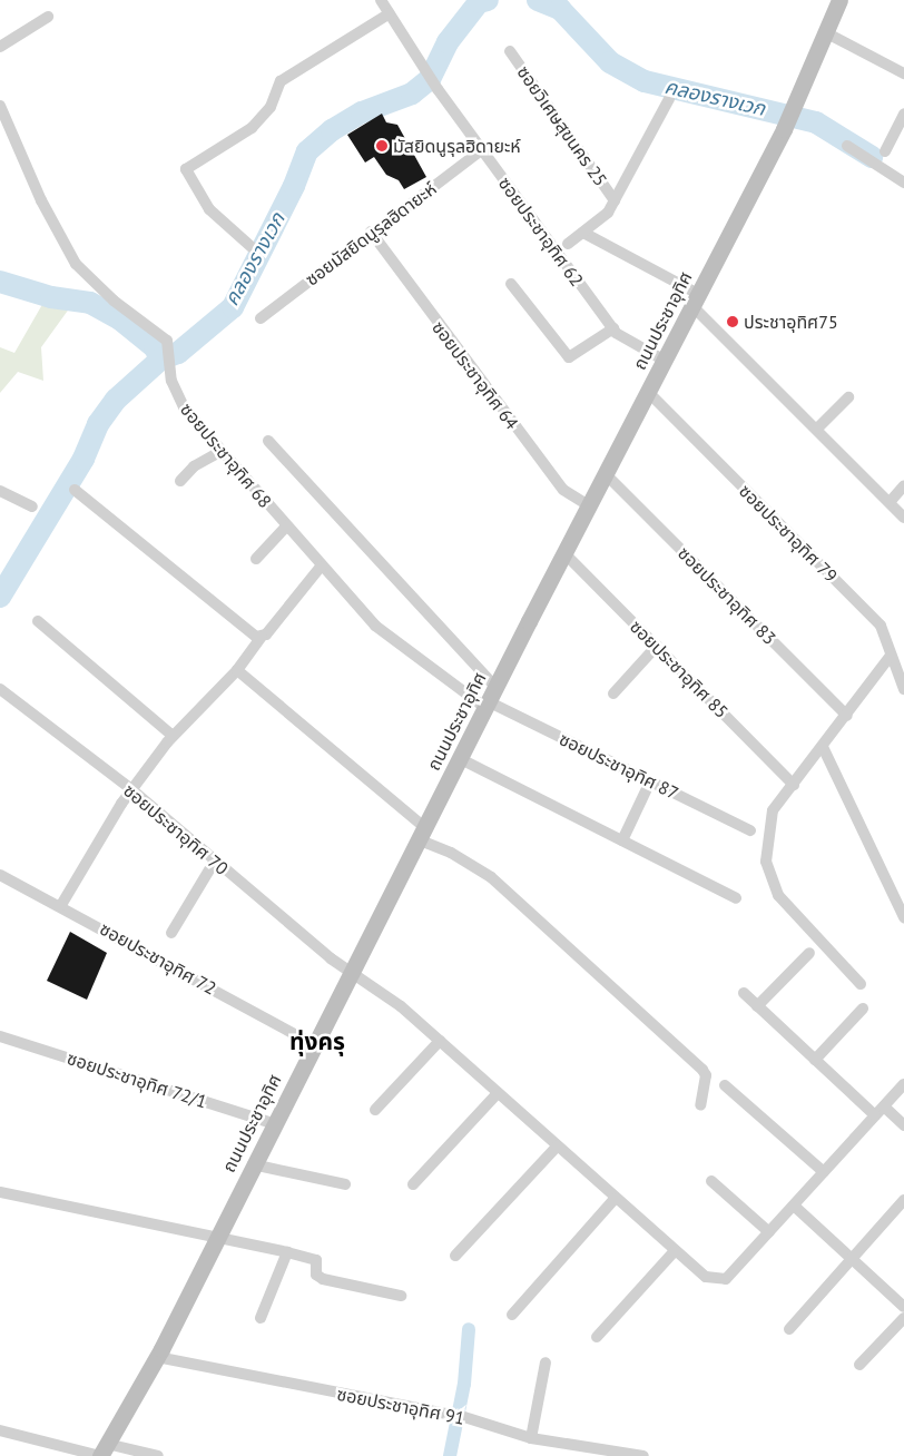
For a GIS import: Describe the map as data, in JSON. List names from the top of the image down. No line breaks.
{"streets":{"main road":["ถนนประชาอุทิศ"],"street":["ซอยวิเศษสุขนคร 25","ซอยประชาอุทิศ 62","ซอยมัสยิดนูรุลฮิดายะห์","ซอยประชาอุทิศ 64","ซอยประชาอุทิศ 68","ซอยประชาอุทิศ 79","ซอยประชาอุทิศ 83","ซอยประชาอุทิศ 85","ซอยประชาอุทิศ 87","ซอยประชาอุทิศ 70","ซอยประชาอุทิศ 72","ซอยประชาอุทิศ 72/1","ซอยประชาอุทิศ 91"]},"crossings":[["ซอยประชาอุทิศ 62","ซอยมัสยิดนูรุลฮิดายะห์"],["ซอยประชาอุทิศ 62","ถนนประชาอุทิศ"],["ซอยมัสยิดนูรุลฮิดายะห์","ซอยประชาอุทิศ 64"],["ถนนประชาอุทิศ","ซอยประชาอุทิศ 64"],["ถนนประชาอุทิศ","ซอยประชาอุทิศ 68"],["ถนนประชาอุทิศ","ซอยประชาอุทิศ 79"],["ถนนประชาอุทิศ","ซอยประชาอุทิศ 83"],["ถนนประชาอุทิศ","ซอยประชาอุทิศ 85"],["ถนนประชาอุทิศ","ซอยประชาอุทิศ 87"],["ถนนประชาอุทิศ","ซอยประชาอุทิศ 70"],["ถนนประชาอุทิศ","ซอยประชาอุทิศ 72"],["ถนนประชาอุทิศ","ซอยประชาอุทิศ 72/1"],["ถนนประชาอุทิศ","ซอยประชาอุทิศ 91"],["ซอยประชาอุทิศ 68","ซอยประชาอุทิศ 87"]],"districts":["ทุ่งครุ"],"water":["คลองรางเวก"],"places":["มัสยิดนูรุลฮิดายะห์","ประชาอุทิศ75"]}
